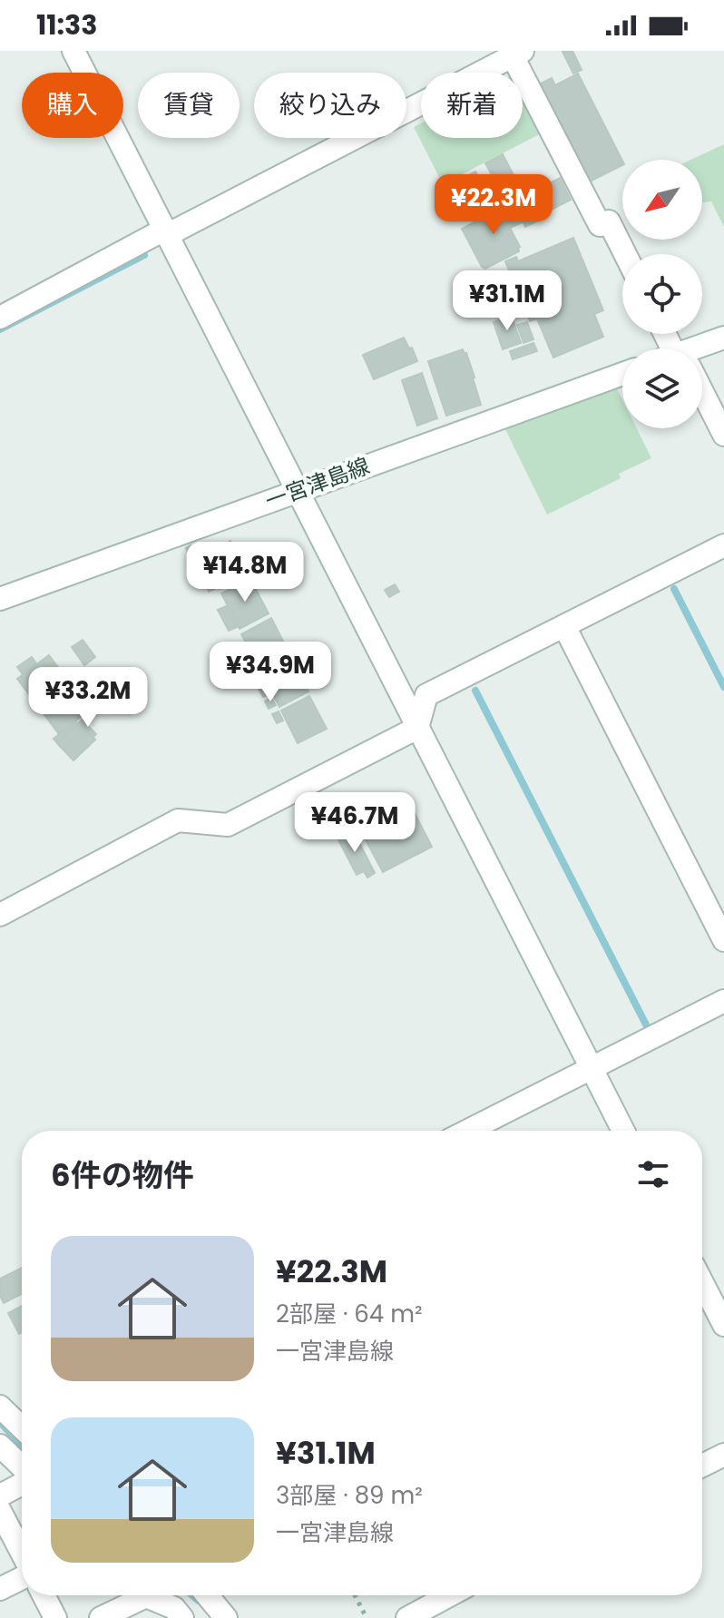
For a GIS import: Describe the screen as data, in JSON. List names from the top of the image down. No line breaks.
{"streets":{"street":["一宮津島線"]},"north":"bottom left","page":{"status":"11:33","chip":["購入","賃貸","絞り込み","新着"],"price":["¥22.3M","¥31.1M","¥14.8M","¥34.9M","¥33.2M","¥46.7M"],"heading":"6件の物件","list":[{"name":"¥22.3M","note":"2部屋 · 64 m² · 一宮津島線"},{"name":"¥31.1M","note":"3部屋 · 89 m² · 一宮津島線"}]}}
